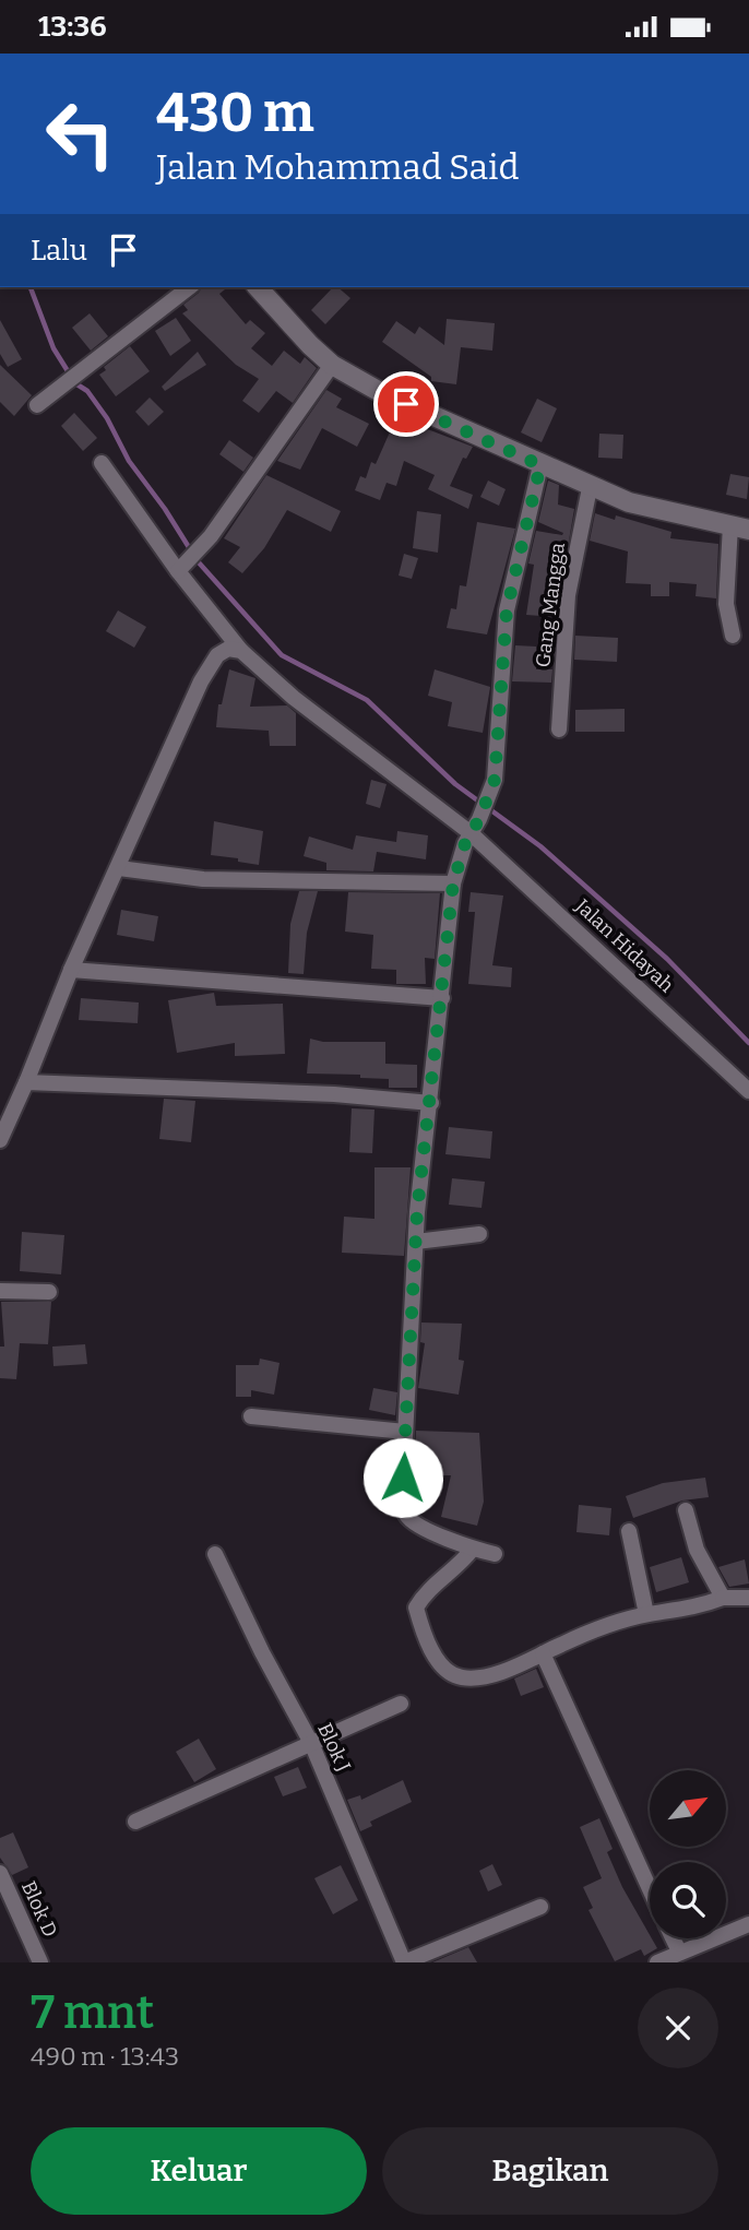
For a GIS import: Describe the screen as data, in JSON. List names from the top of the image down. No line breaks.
{"streets":{"street":["Gang Mangga","Jalan Hidayah","Blok J","Blok D"]},"north":"top right","page":{"status":"13:36","turn":["430 m","Jalan Mohammad Said"],"then":"Lalu","heading":["7 mnt","490 m · 13:43"],"buttons":["Keluar","Bagikan"]}}
